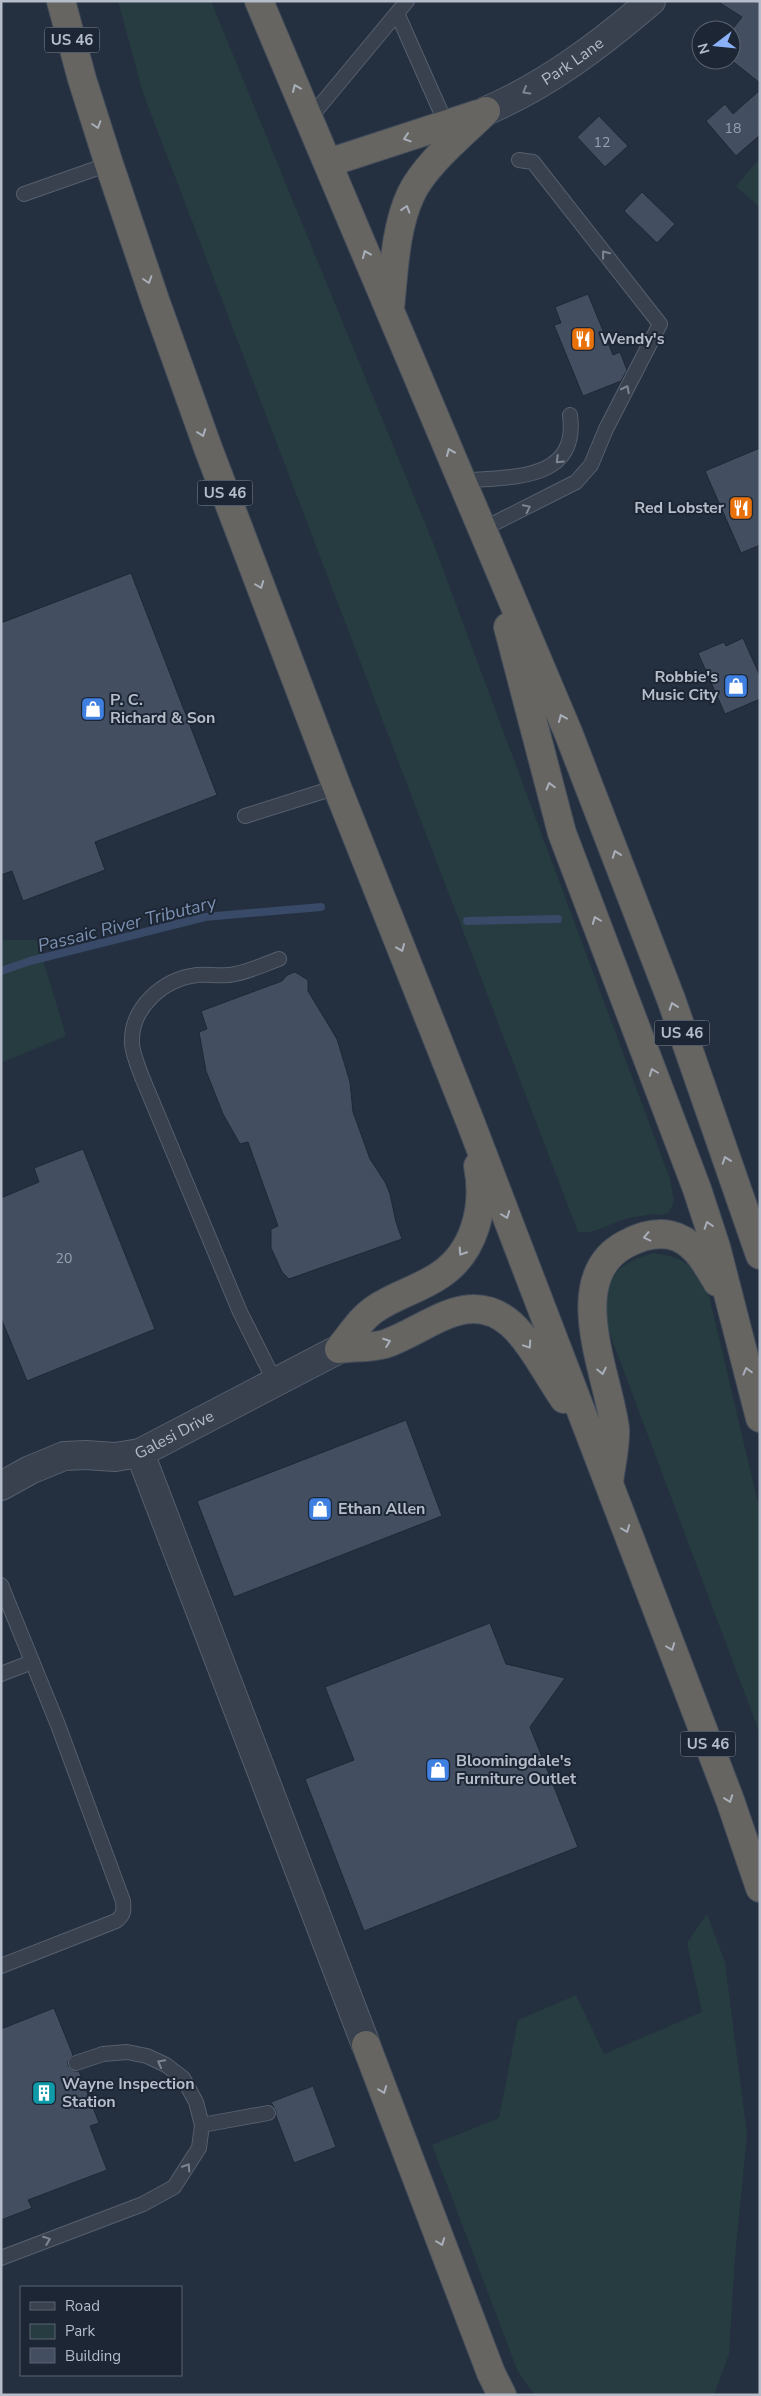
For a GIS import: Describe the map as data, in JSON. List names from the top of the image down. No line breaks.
{"streets":{"highway":["US 46"],"street":["Park Lane","Galesi Drive"]},"one_way":["Park Lane"],"water":["Passaic River Tributary"],"places":{"restaurant":["Wendy's","Red Lobster"],"shop":["Robbie's Music City","P. C. Richard & Son","Ethan Allen","Bloomingdale's Furniture Outlet"],"building":["Wayne Inspection Station"]},"house_numbers":["18","12","20"],"legend":["Road","Park","Building"],"north":"left"}
